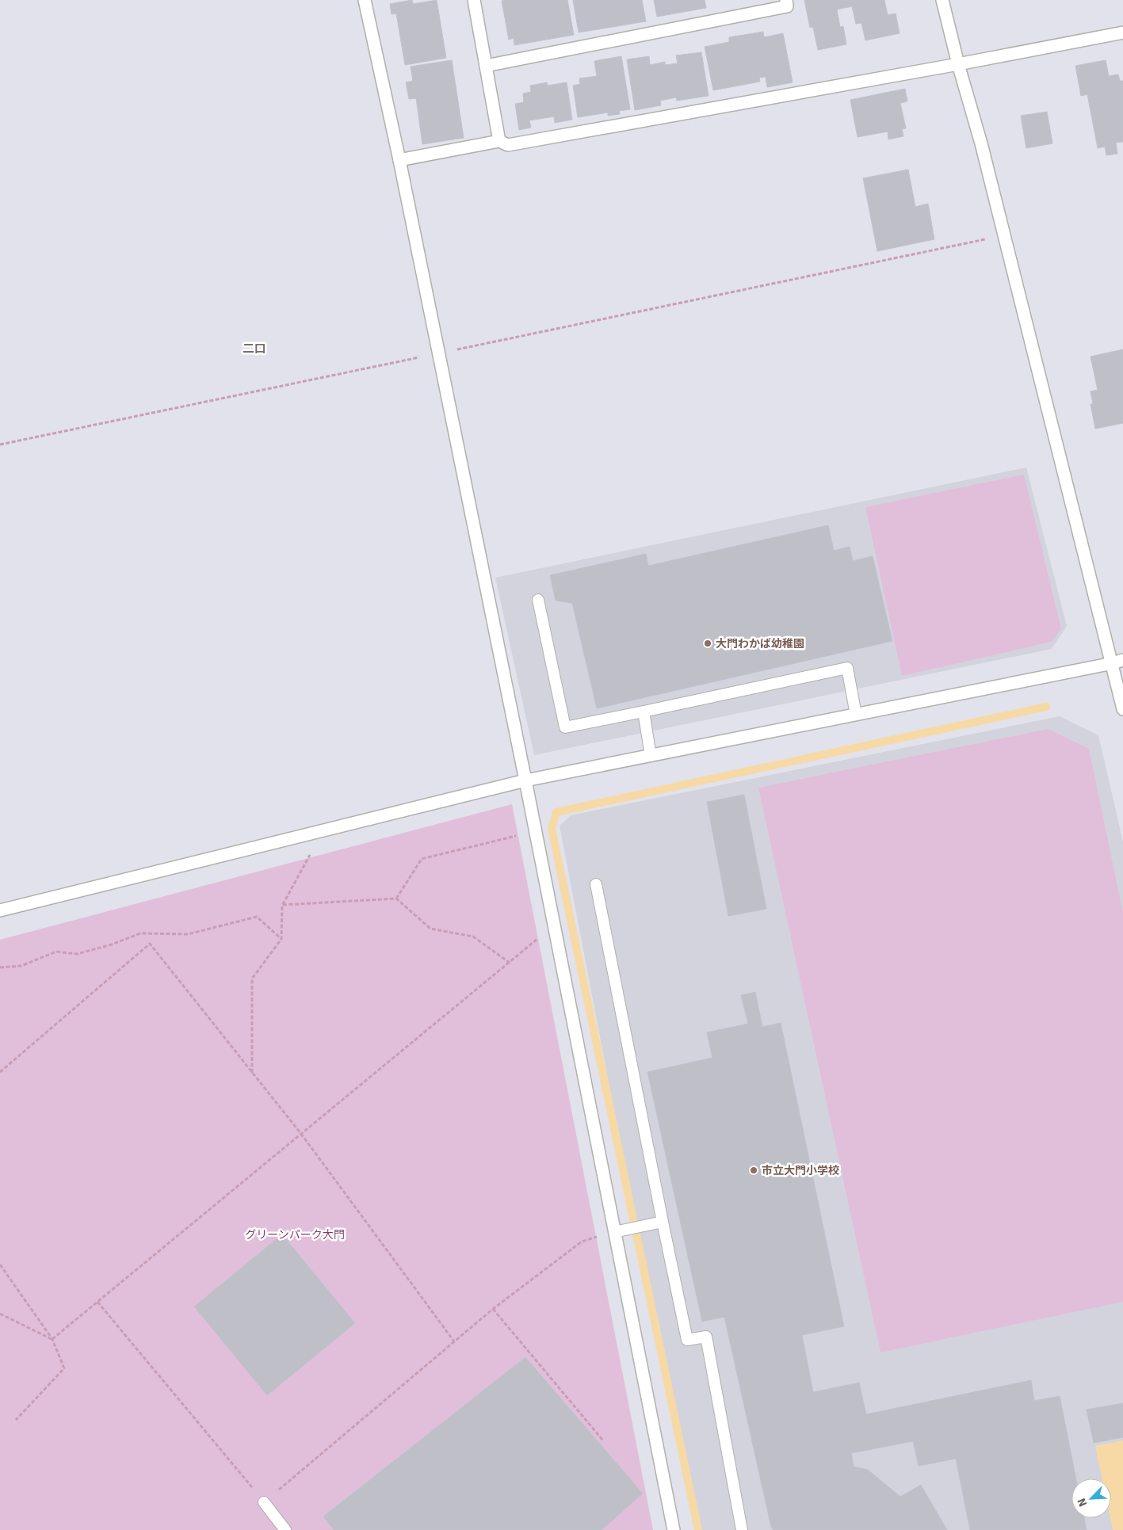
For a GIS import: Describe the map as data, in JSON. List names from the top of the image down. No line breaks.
{"districts":["二口"],"parks":["グリーンパーク大門"],"places":["大門わかば幼稚園","市立大門小学校"],"north":"bottom left"}
